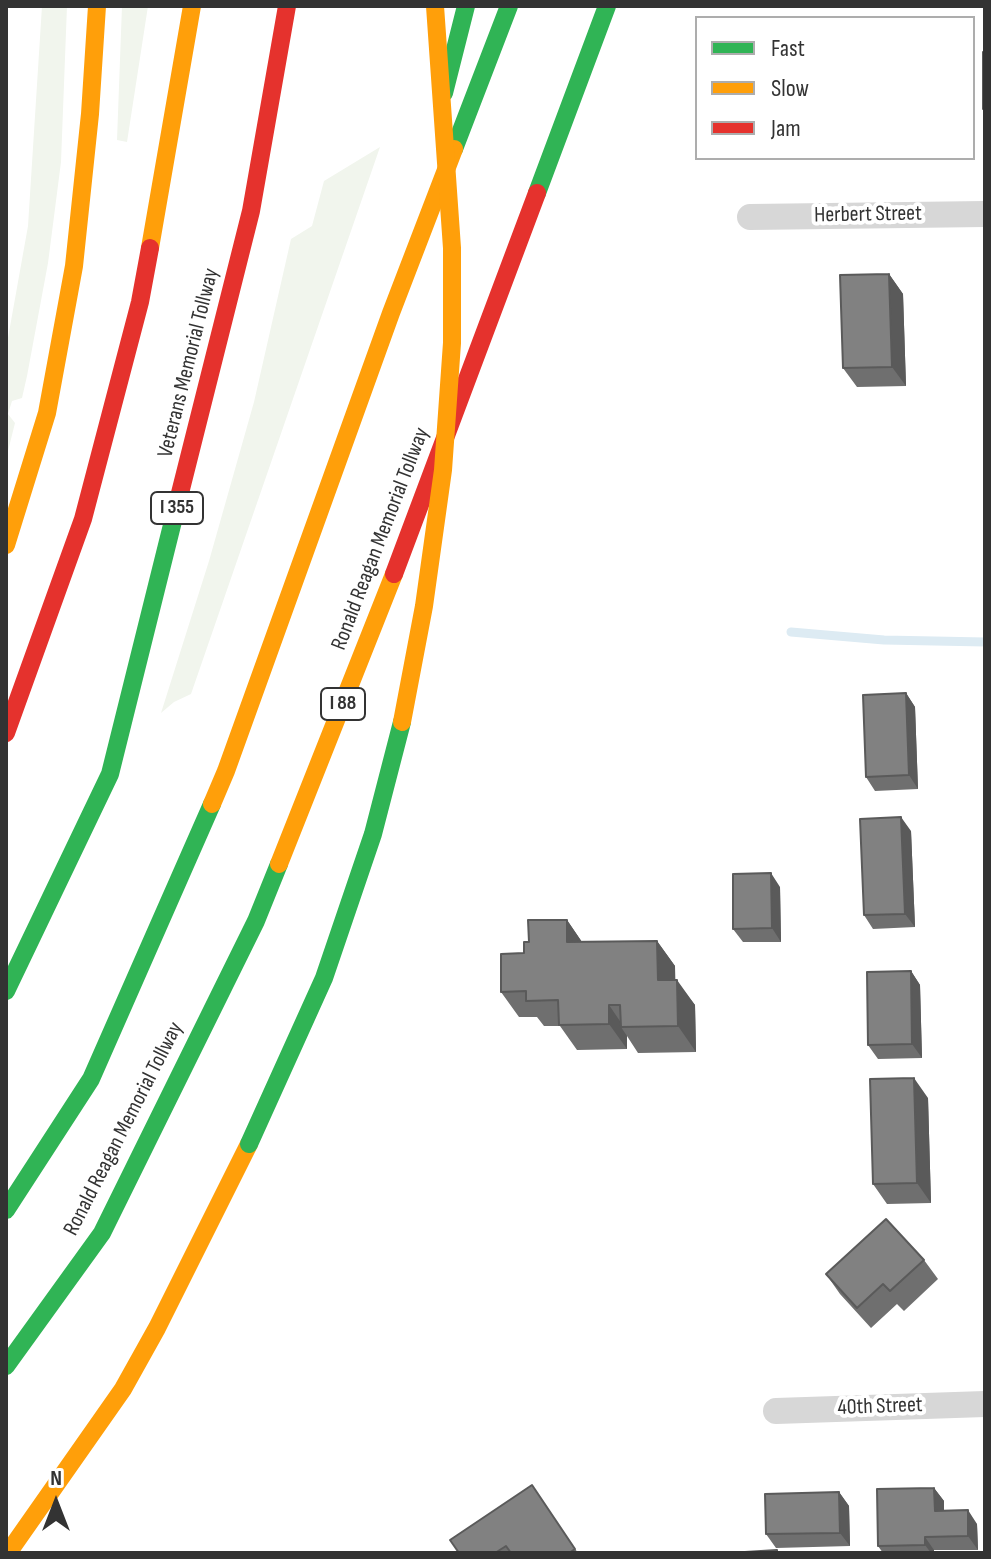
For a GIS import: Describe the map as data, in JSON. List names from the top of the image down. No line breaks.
{"streets":{"highway":["Veterans Memorial Tollway","I 355","Ronald Reagan Memorial Tollway","I 88"],"street":["Herbert Street","40th Street"]},"legend":["Fast","Slow","Jam"],"north":"top"}
